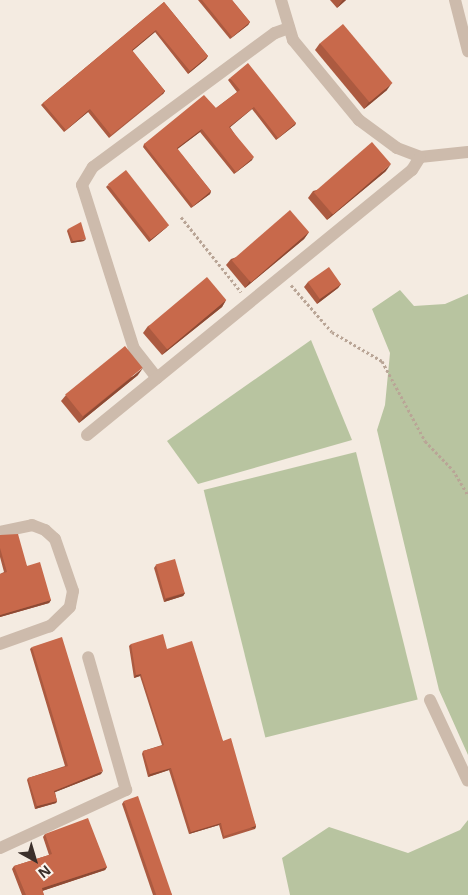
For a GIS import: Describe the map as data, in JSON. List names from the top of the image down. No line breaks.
{"north":"bottom right"}
